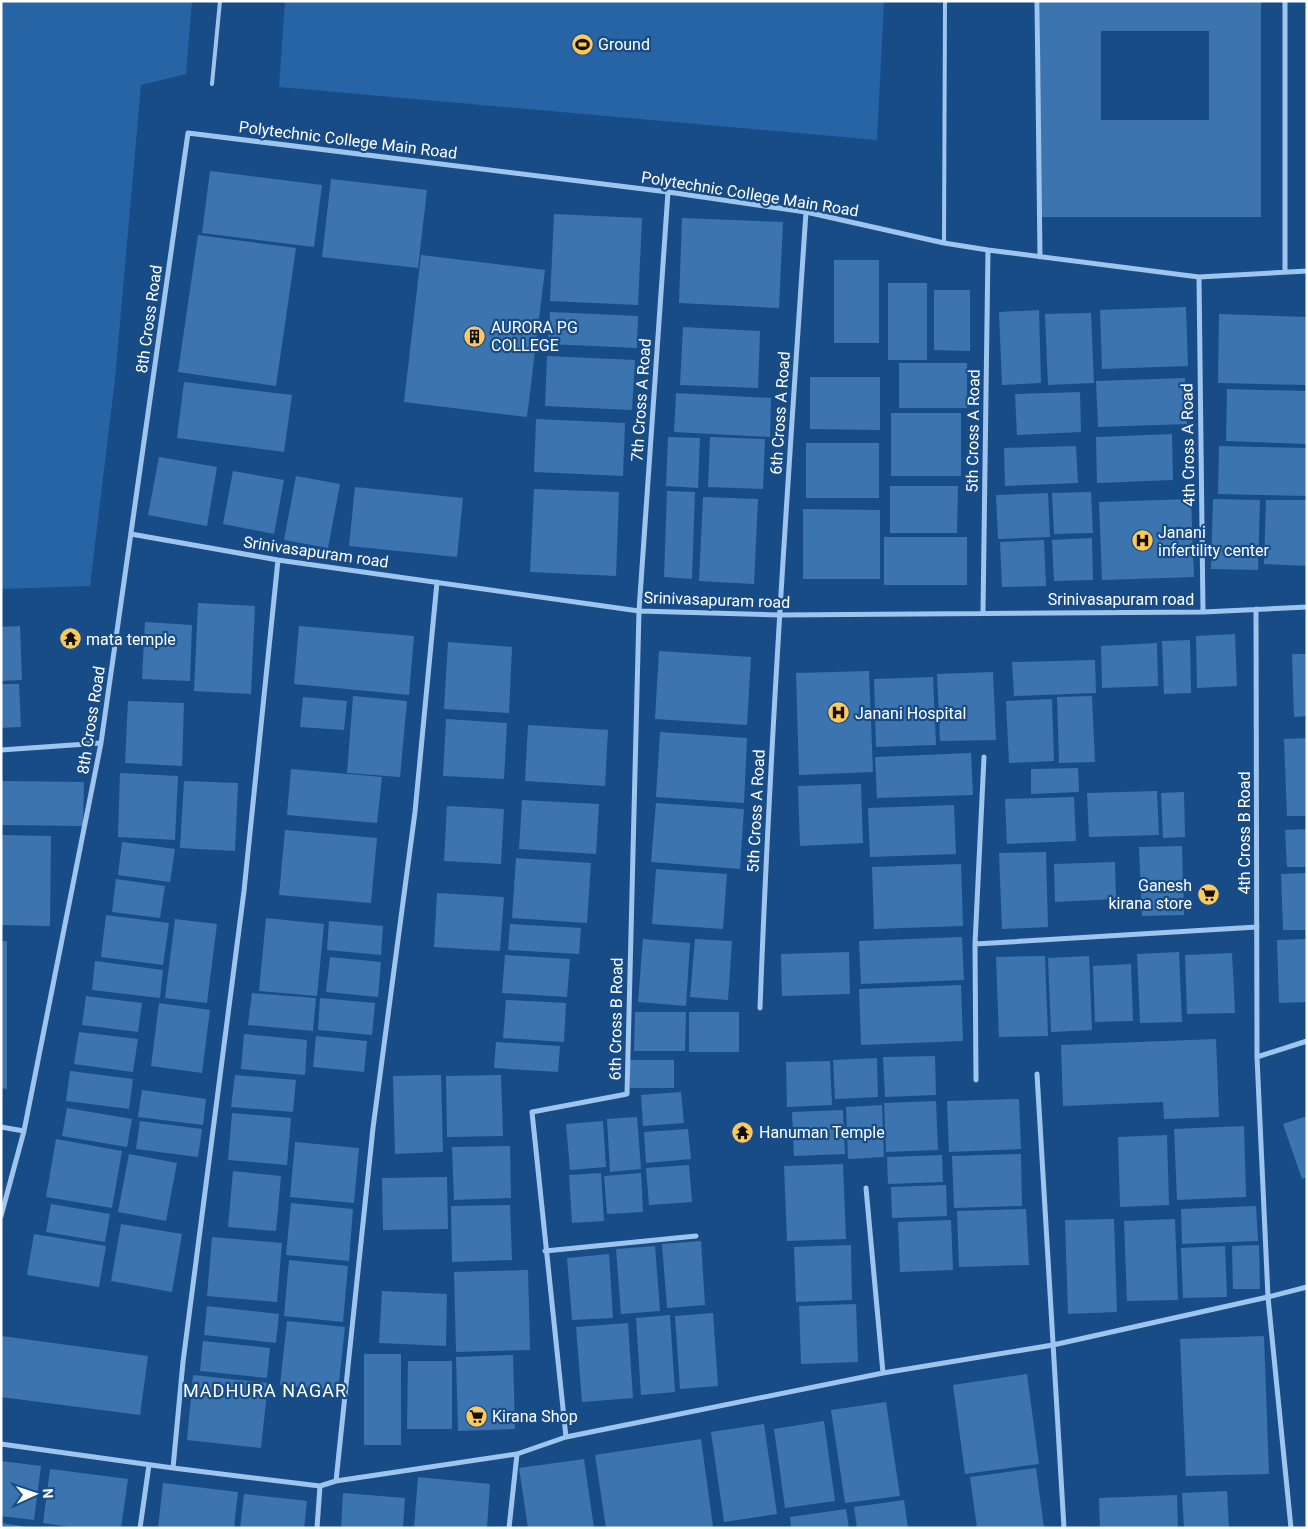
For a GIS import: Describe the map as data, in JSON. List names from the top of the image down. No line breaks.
{"streets":{"street":["Polytechnic College Main Road","8th Cross Road","7th Cross A Road","6th Cross A Road","5th Cross A Road","4th Cross A Road","Srinivasapuram road","4th Cross B Road","6th Cross B Road"]},"crossings":[["Polytechnic College Main Road","8th Cross Road"],["Polytechnic College Main Road","7th Cross A Road"],["Polytechnic College Main Road","6th Cross A Road"],["Polytechnic College Main Road","5th Cross A Road"],["Polytechnic College Main Road","4th Cross A Road"],["8th Cross Road","Srinivasapuram road"],["7th Cross A Road","Srinivasapuram road"],["7th Cross A Road","6th Cross B Road"],["6th Cross A Road","5th Cross A Road"],["6th Cross A Road","Srinivasapuram road"],["5th Cross A Road","Srinivasapuram road"],["4th Cross A Road","Srinivasapuram road"],["Srinivasapuram road","4th Cross B Road"],["Srinivasapuram road","6th Cross B Road"]],"districts":["MADHURA NAGAR"],"places":{"sports":["Ground"],"building":["AURORA PG COLLEGE"],"hospital":["Janani infertility center","Janani Hospital"],"temple":["mata temple","Hanuman Temple"],"supermarket":["Ganesh kirana store","Kirana Shop"]},"north":"right"}
